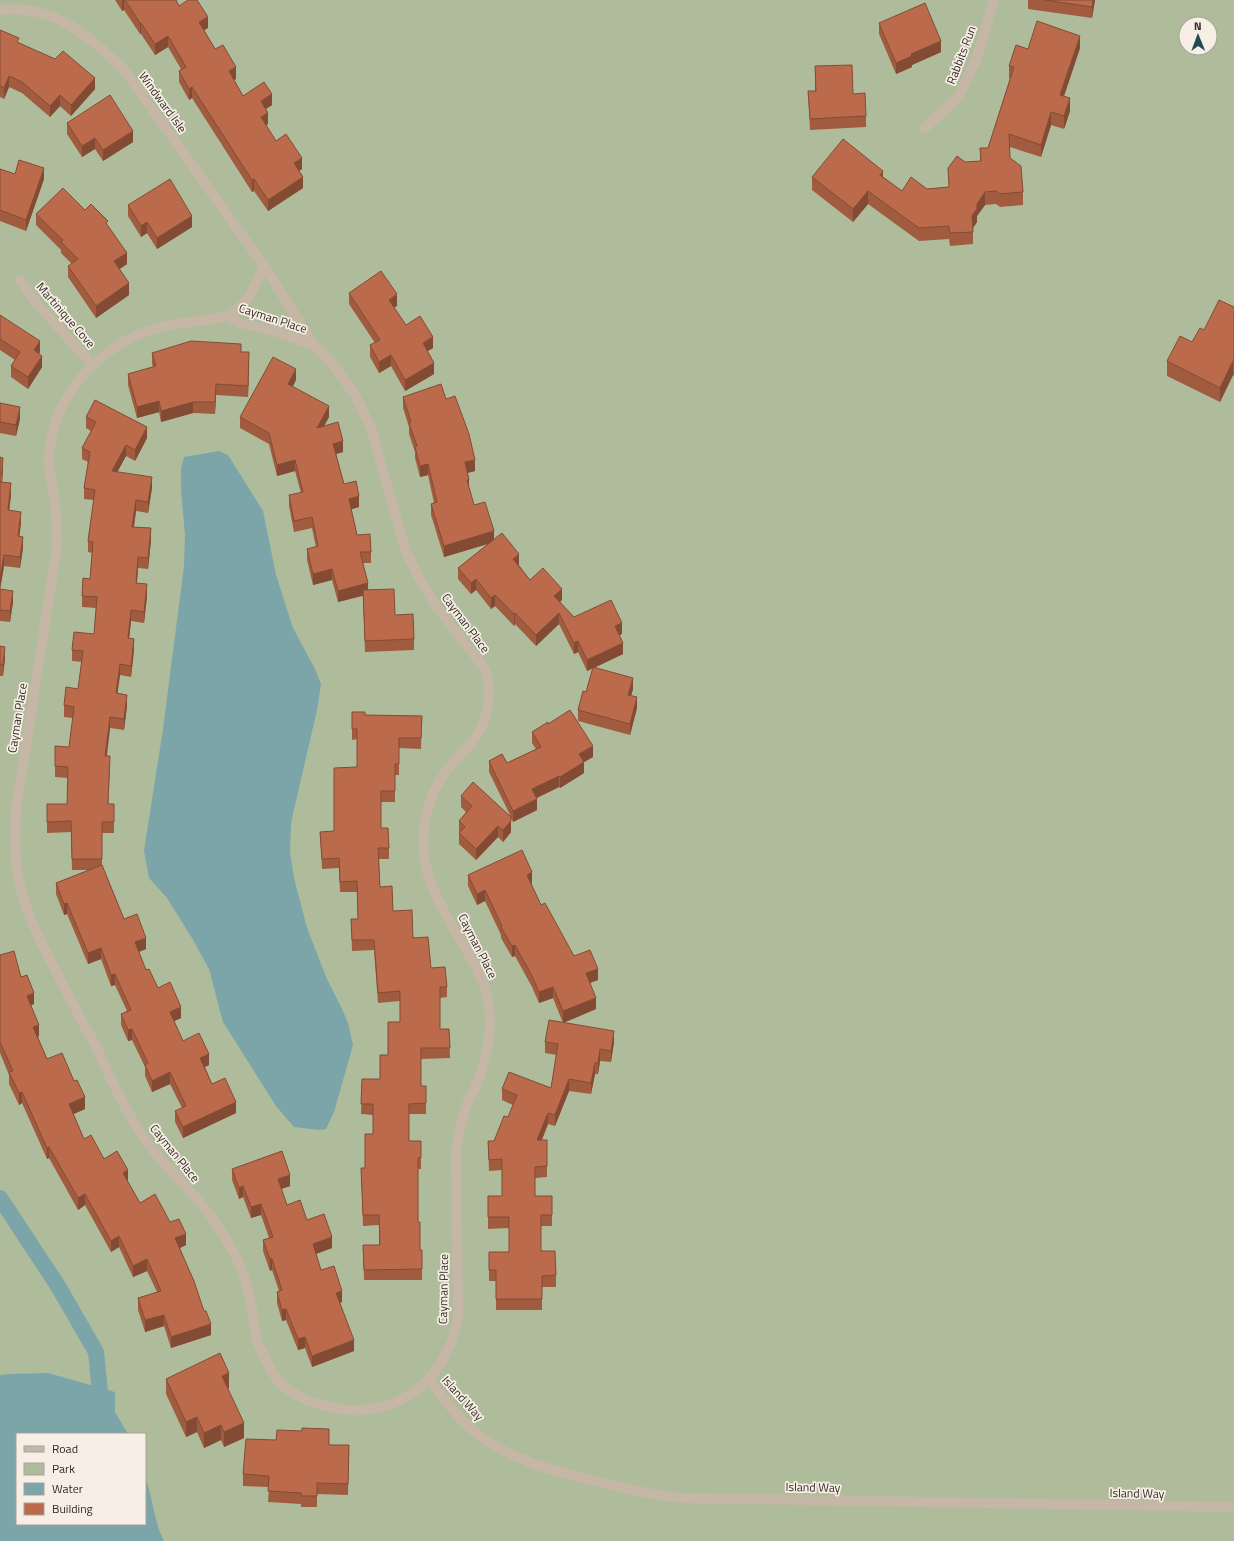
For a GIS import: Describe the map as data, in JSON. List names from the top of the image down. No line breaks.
{"streets":{"street":["Rabbits Run","Windward Isle","Martinique Cove","Cayman Place","Island Way"]},"crossings":[["Windward Isle","Cayman Place"],["Martinique Cove","Cayman Place"],["Cayman Place","Island Way"]],"legend":["Road","Park","Water","Building"],"north":"top"}
